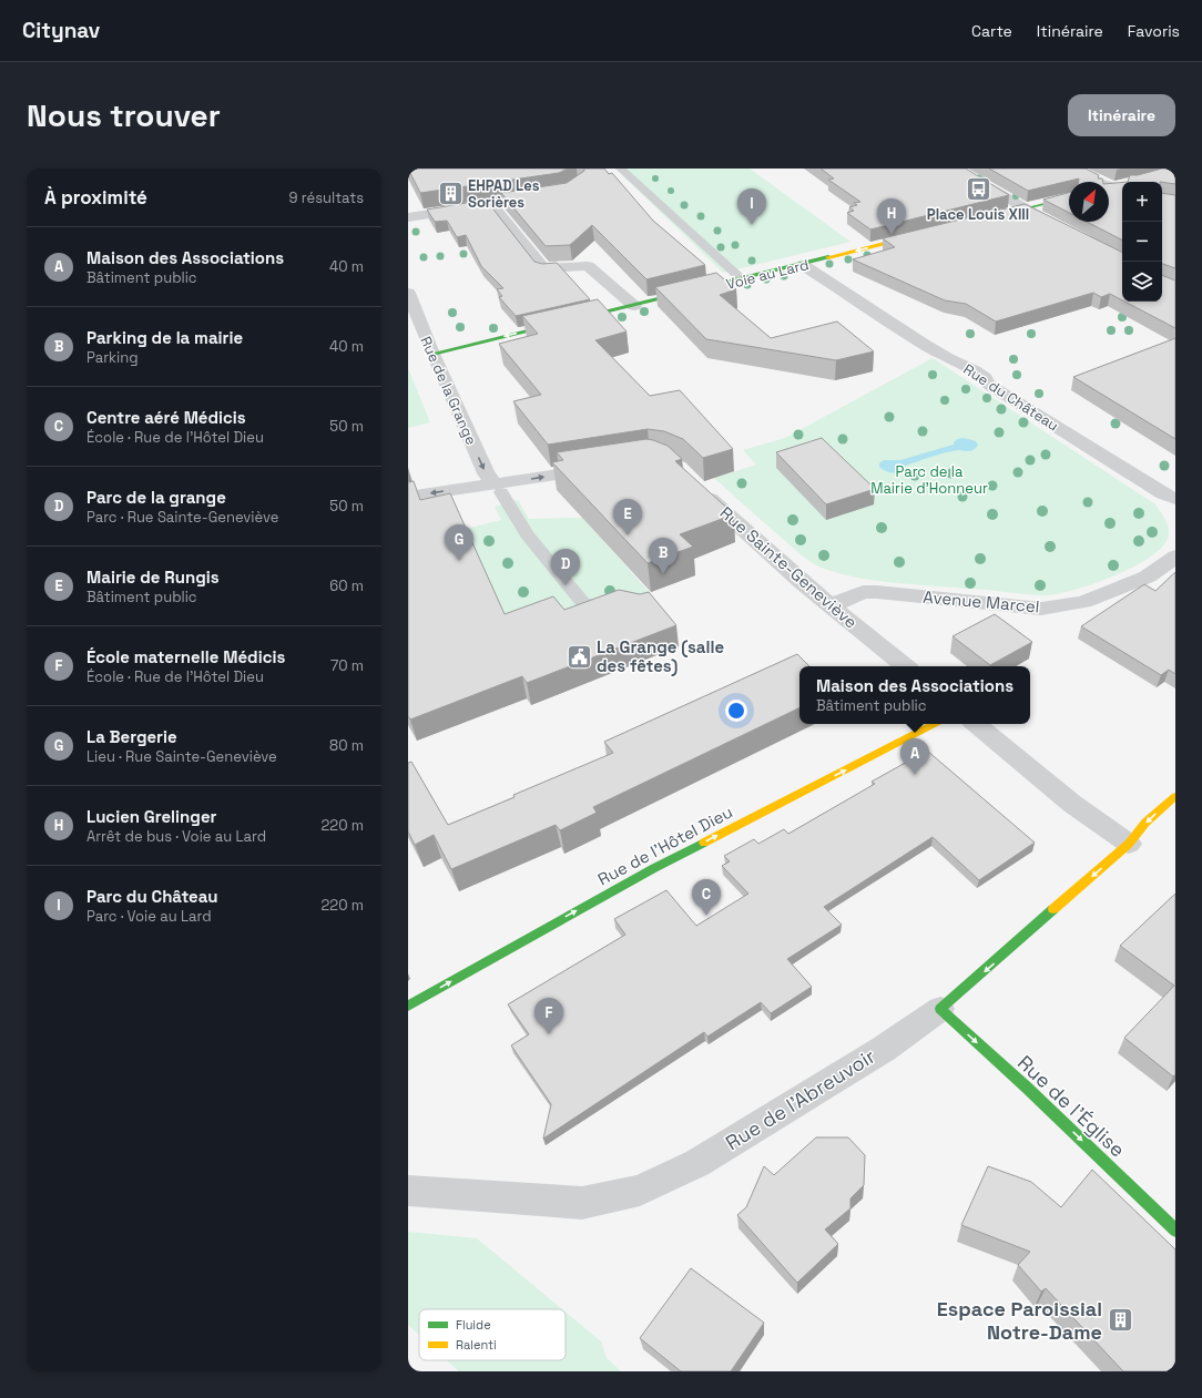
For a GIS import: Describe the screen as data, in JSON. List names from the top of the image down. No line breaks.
{"streets":{"street":["Voie au Lard","Rue de la Grange","Rue du Château","Rue Sainte-Geneviève","Avenue Marcel","Rue de l'Hôtel Dieu","Rue de l'Abreuvoir","Rue de l'Église"]},"crossings":[["Voie au Lard","Rue de la Grange"],["Voie au Lard","Rue du Château"],["Rue Sainte-Geneviève","Avenue Marcel"],["Rue de l'Abreuvoir","Rue de l'Église"]],"one_way":["Voie au Lard","Rue de la Grange","Rue de l'Hôtel Dieu","Rue de l'Abreuvoir","Rue de l'Église"],"parks":["Parc de la Mairie d’Honneur"],"places":{"bus stop":["Place Louis XIII"],"building":["EHPAD Les Sorières","Espace Paroissial Notre-Dame"],"public building":["La Grange (salle des fêtes)"]},"legend":["Fluide","Ralenti"],"north":"top right","page":{"header":"Citynav","nav":["Carte","Itinéraire","Favoris"],"buttons":"Itinéraire","title":"Nous trouver","heading":["À proximité","9 résultats"],"map_buttons":["+","−"],"pins":["I","H","E","G","B","D","A","C","F"],"list":[{"mark":"A","name":"Maison des Associations","note":"Bâtiment public","value":"40 m"},{"mark":"B","name":"Parking de la mairie","note":"Parking","value":"40 m"},{"mark":"C","name":"Centre aéré Médicis","note":"École · Rue de l'Hôtel Dieu","value":"50 m"},{"mark":"D","name":"Parc de la grange","note":"Parc · Rue Sainte-Geneviève","value":"50 m"},{"mark":"E","name":"Mairie de Rungis","note":"Bâtiment public","value":"60 m"},{"mark":"F","name":"École maternelle Médicis","note":"École · Rue de l'Hôtel Dieu","value":"70 m"},{"mark":"G","name":"La Bergerie","note":"Lieu · Rue Sainte-Geneviève","value":"80 m"},{"mark":"H","name":"Lucien Grelinger","note":"Arrêt de bus · Voie au Lard","value":"220 m"},{"mark":"I","name":"Parc du Château","note":"Parc · Voie au Lard","value":"220 m"}],"popup":["Maison des Associations","Bâtiment public"]}}
